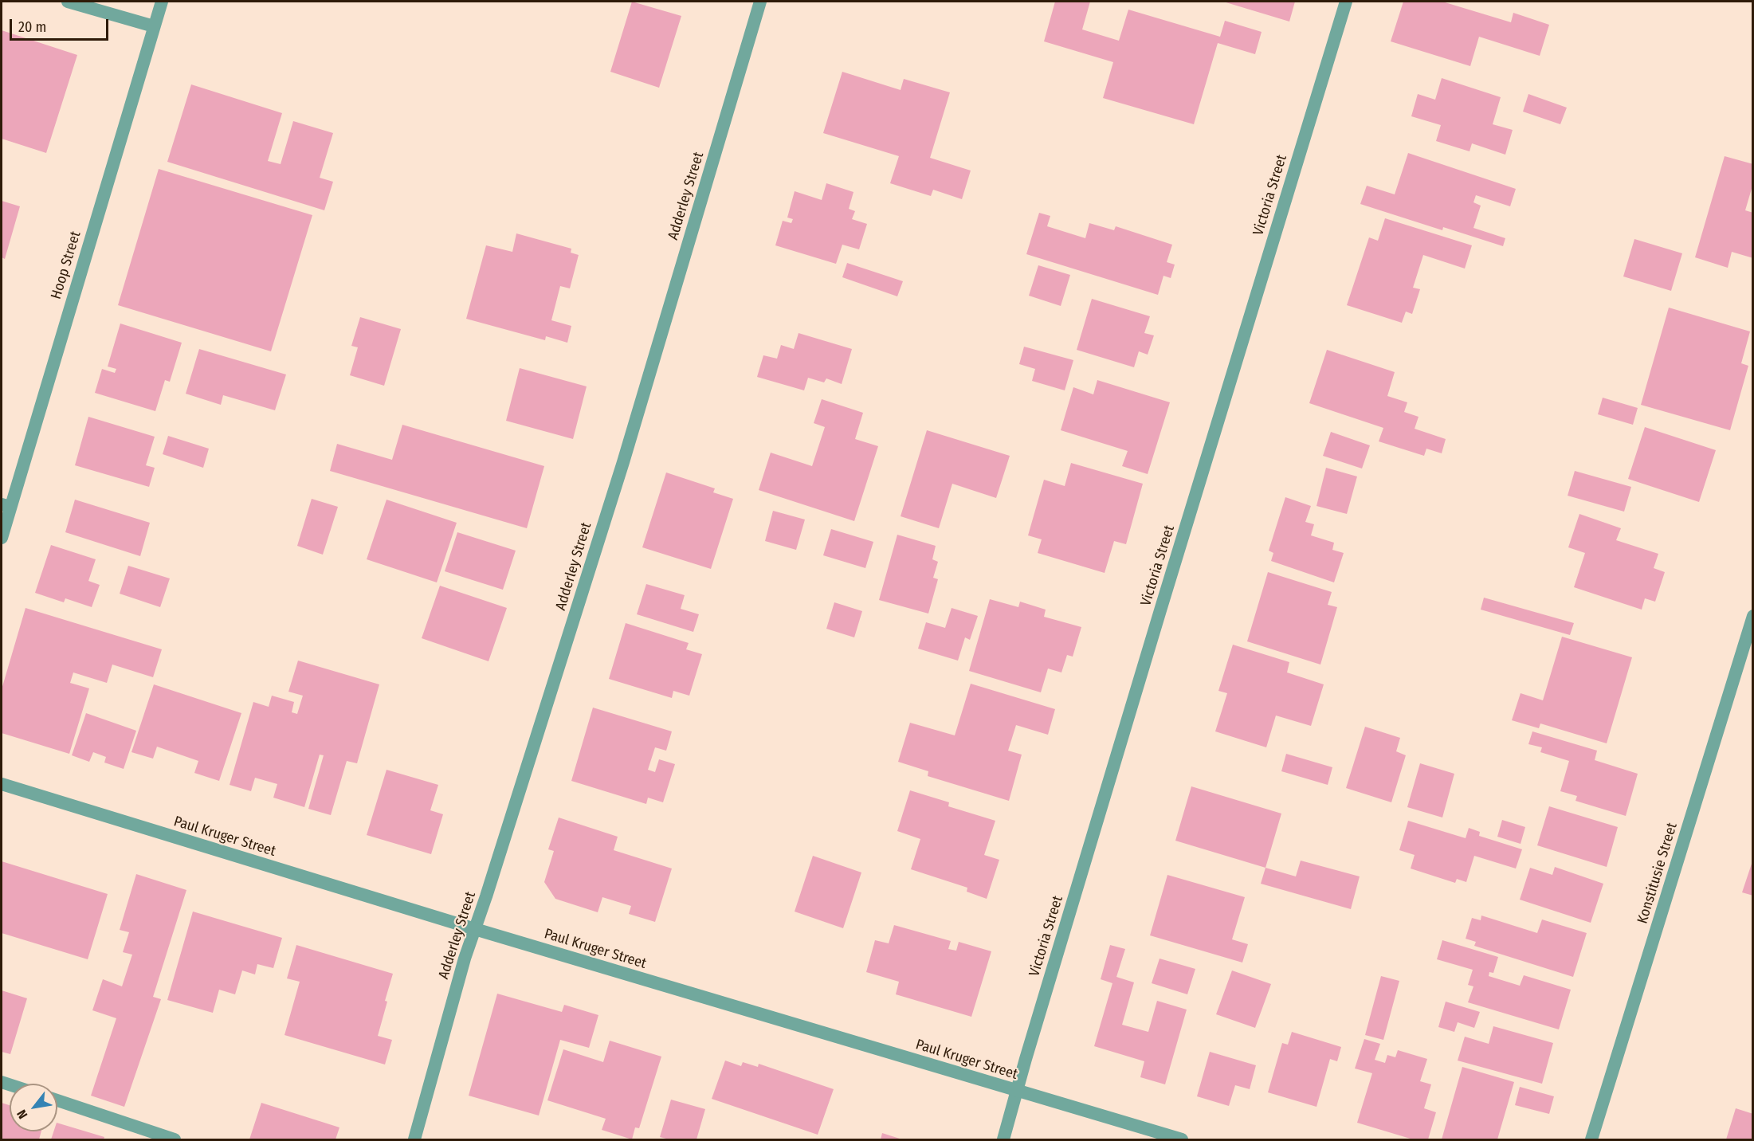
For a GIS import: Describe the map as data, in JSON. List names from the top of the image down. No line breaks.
{"streets":{"street":["Victoria Street","Adderley Street","Hoop Street","Paul Kruger Street","Konstitusie Street"]},"crossings":[["Victoria Street","Paul Kruger Street"],["Adderley Street","Paul Kruger Street"]],"scale_bar":"20 m","north":"bottom left"}
